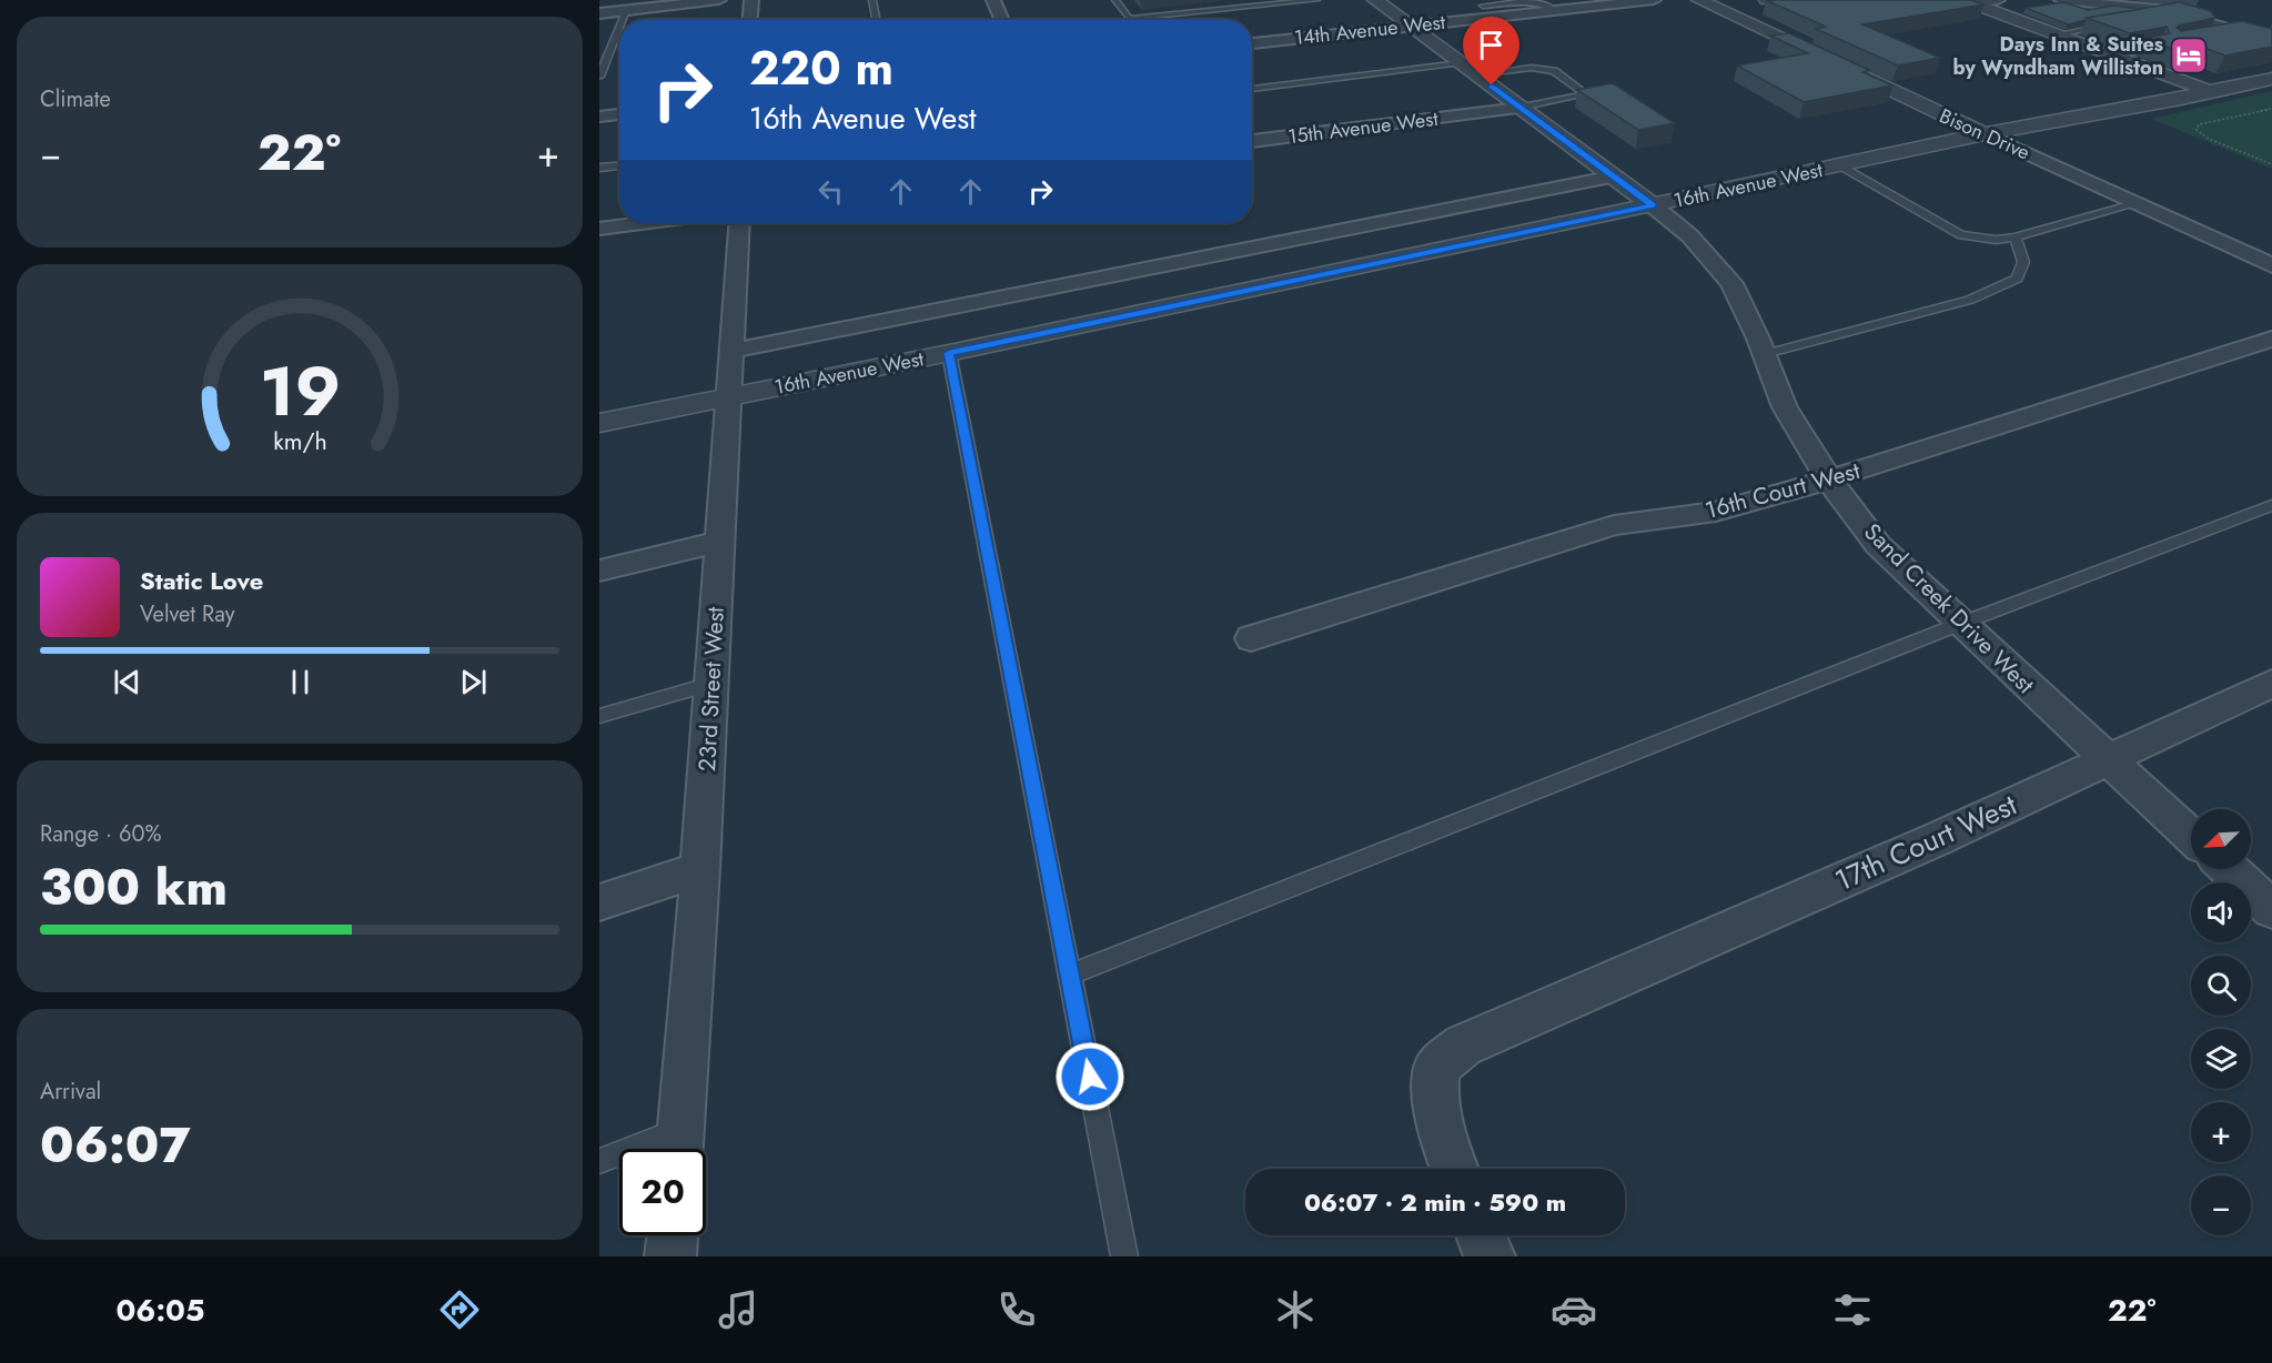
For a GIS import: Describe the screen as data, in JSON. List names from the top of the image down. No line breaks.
{"streets":{"street":["14th Avenue West","15th Avenue West","Bison Drive","16th Avenue West","16th Court West","Sand Creek Drive West","23rd Street West","17th Court West"]},"crossings":[["Bison Drive","16th Avenue West"],["16th Avenue West","Sand Creek Drive West"],["16th Avenue West","23rd Street West"],["16th Court West","Sand Creek Drive West"],["Sand Creek Drive West","17th Court West"]],"places":{"hotel":["Days Inn & Suites by Wyndham Williston"]},"north":"bottom left","page":{"tile":["Climate",["Range · 60%","300 km"],["Arrival","06:07"]],"turn":["220 m","16th Avenue West"],"heat":["−","22°","+"],"song":["Static Love","Velvet Ray"],"map_buttons":["+","−"],"limit":"20","trip":"06:07 · 2 min · 590 m","tabs":["06:05","22°"],"gauge":["19","km/h"]}}
